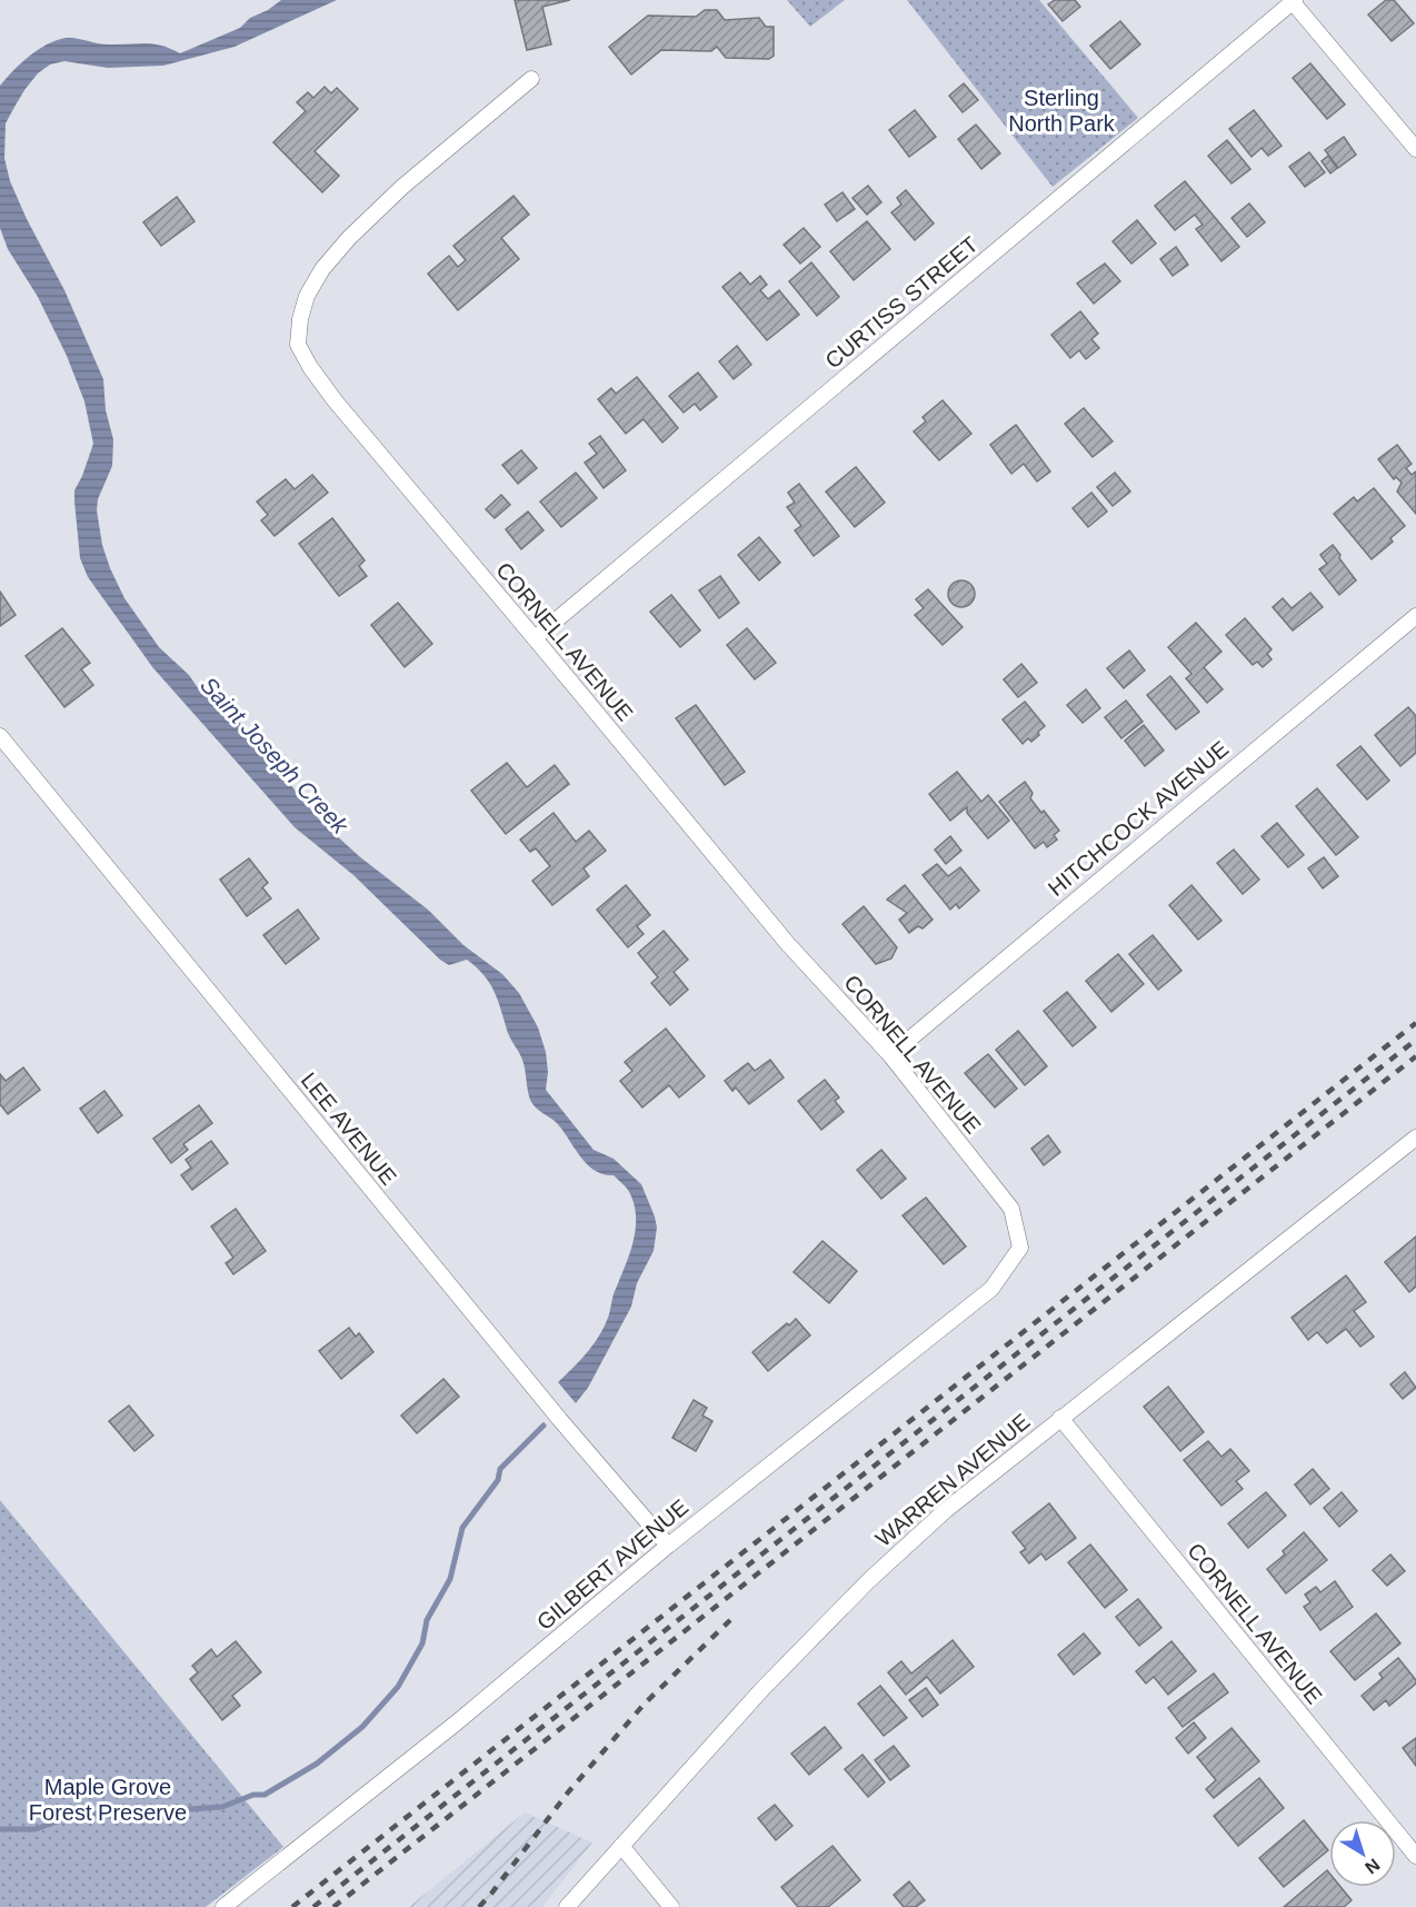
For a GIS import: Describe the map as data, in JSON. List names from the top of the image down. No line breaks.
{"streets":{"street":["CURTISS STREET","CORNELL AVENUE","HITCHCOCK AVENUE","LEE AVENUE","WARREN AVENUE","GILBERT AVENUE"]},"crossings":[["CURTISS STREET","CORNELL AVENUE"],["CORNELL AVENUE","HITCHCOCK AVENUE"],["CORNELL AVENUE","WARREN AVENUE"],["CORNELL AVENUE","GILBERT AVENUE"],["LEE AVENUE","GILBERT AVENUE"]],"water":["Saint Joseph Creek"],"parks":["Sterling North Park","Maple Grove Forest Preserve"],"north":"bottom right"}
